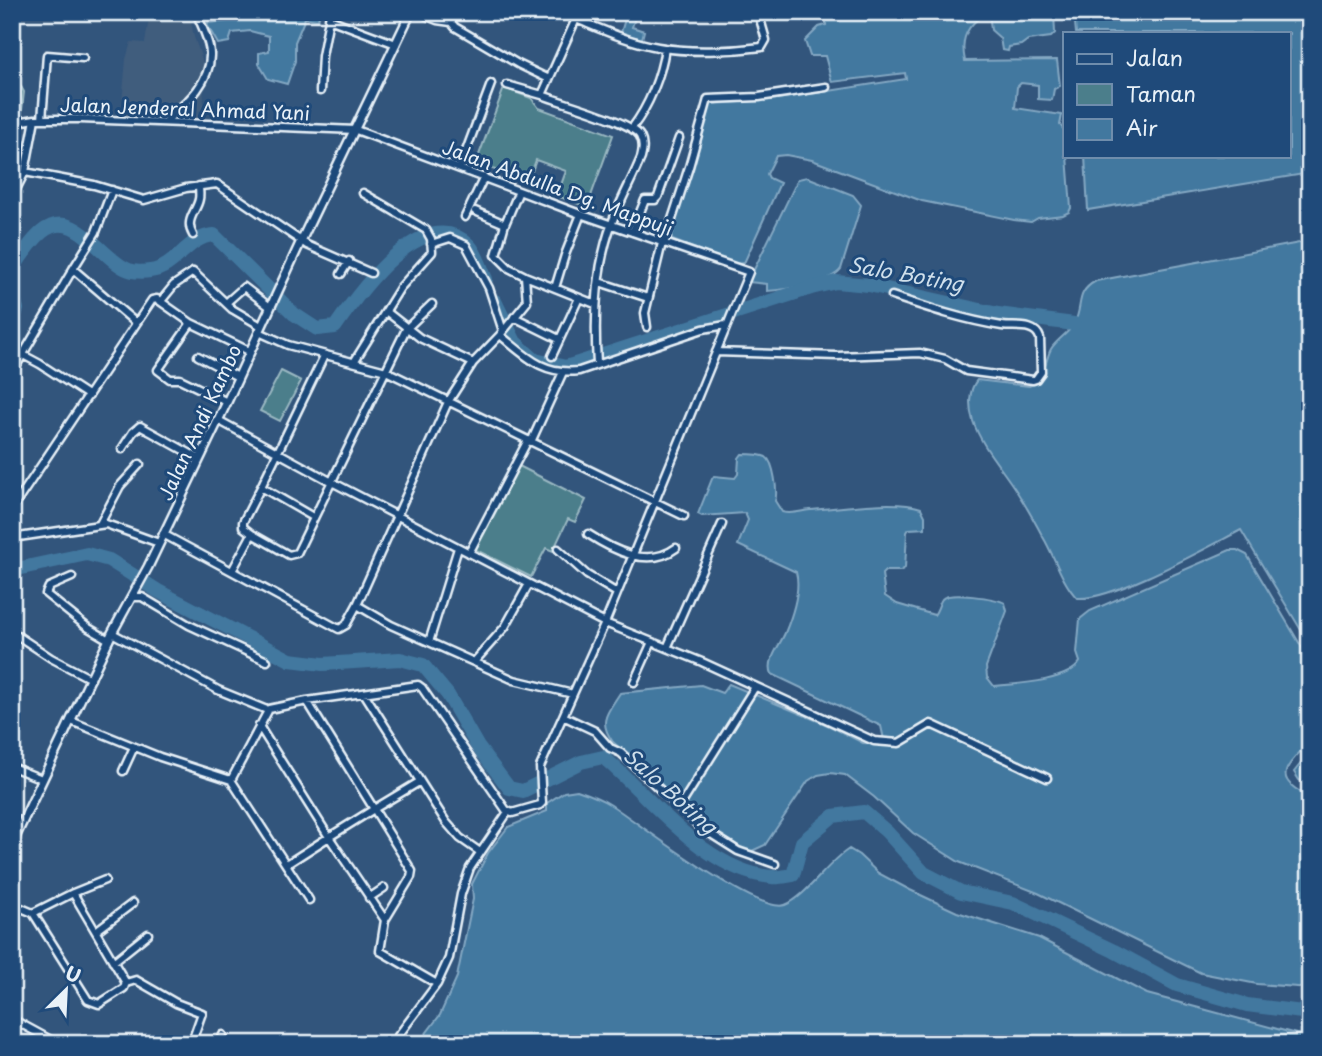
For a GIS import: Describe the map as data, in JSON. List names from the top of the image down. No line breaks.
{"streets":{"street":["Jalan Jenderal Ahmad Yani","Jalan Abdulla Dg. Mappuji","Jalan Andi Kambo"]},"crossings":[["Jalan Jenderal Ahmad Yani","Jalan Abdulla Dg. Mappuji"],["Jalan Jenderal Ahmad Yani","Jalan Andi Kambo"],["Jalan Abdulla Dg. Mappuji","Jalan Andi Kambo"]],"water":["Salo Boting"],"legend":["Jalan","Taman","Air"],"north":"top right"}
